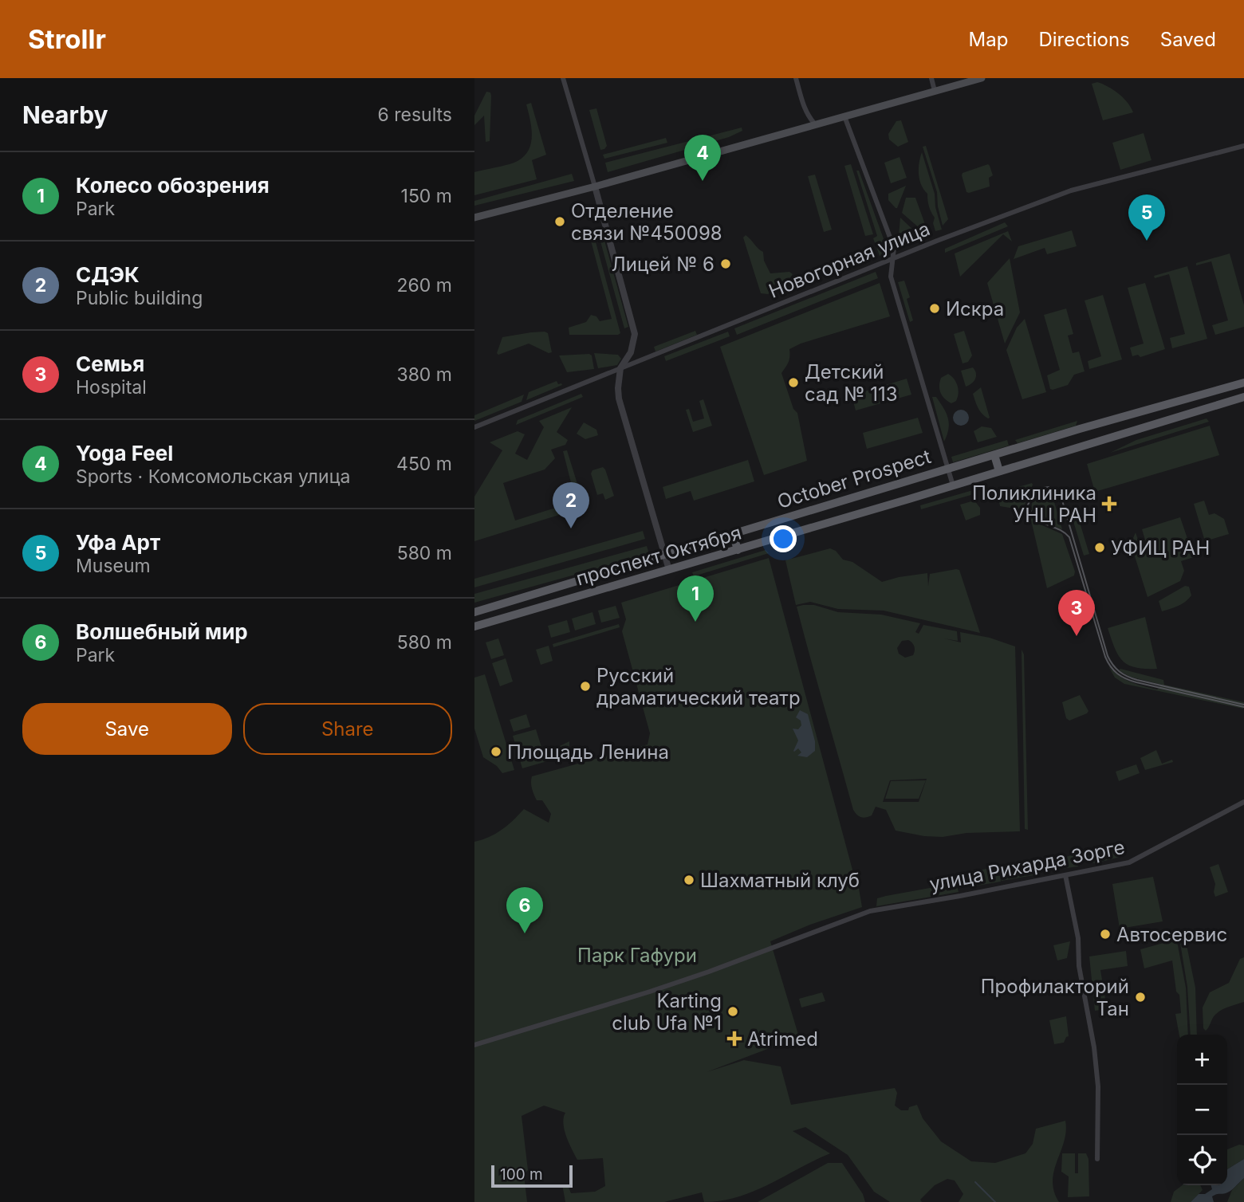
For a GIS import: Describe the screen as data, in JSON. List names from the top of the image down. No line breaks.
{"streets":{"main road":["October Prospect","проспект Октября"],"street":["Новогорная улица","улица Рихарда Зорге"]},"parks":["Парк Гафури"],"places":{"other":["Отделение связи №450098","Лицей № 6","Искра","Детский сад № 113","УФИЦ РАН","Русский драматический театр","Площадь Ленина","Шахматный клуб","Автосервис","Профилакторий Тан","Karting club Ufa №1"],"health":["Поликлиника УНЦ РАН","Atrimed"]},"scale_bar":"100 m","page":{"header":"Strollr","nav":["Map","Directions","Saved"],"heading":["Nearby","6 results"],"pins":["4","5","2","1","3","6"],"list":[{"mark":"1","name":"Колесо обозрения","note":"Park","value":"150 m"},{"mark":"2","name":"СДЭК","note":"Public building","value":"260 m"},{"mark":"3","name":"Семья","note":"Hospital","value":"380 m"},{"mark":"4","name":"Yoga Feel","note":"Sports · Комсомольская улица","value":"450 m"},{"mark":"5","name":"Уфа Арт","note":"Museum","value":"580 m"},{"mark":"6","name":"Волшебный мир","note":"Park","value":"580 m"}],"buttons":["Save","Share"],"map_buttons":["+","−"],"scale":"100 m"}}
